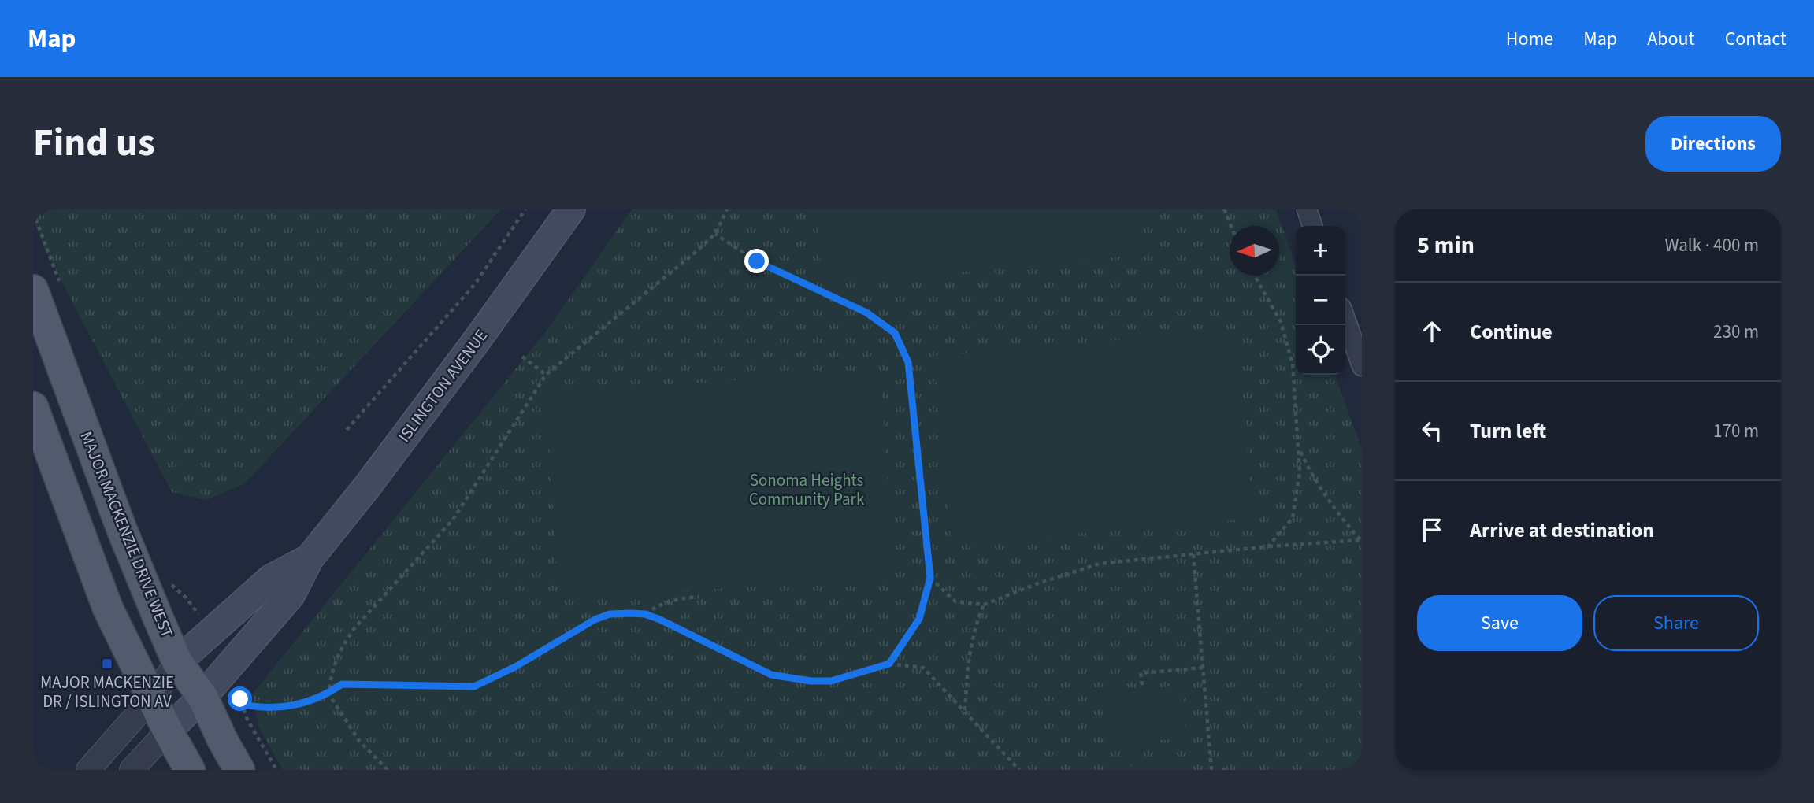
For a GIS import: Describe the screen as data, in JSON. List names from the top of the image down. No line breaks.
{"streets":{"main road":["ISLINGTON AVENUE","MAJOR MACKENZIE DRIVE WEST"]},"crossings":[["ISLINGTON AVENUE","MAJOR MACKENZIE DRIVE WEST"]],"parks":["Sonoma Heights Community Park"],"places":{"transit":["MAJOR MACKENZIE DR / ISLINGTON AV"]},"north":"left","page":{"header":"Map","nav":["Home","Map","About","Contact"],"title":"Find us","buttons":["Directions",["Save","Share"]],"heading":["5 min","Walk · 400 m"],"map_buttons":["+","−"],"list":[["Continue","230 m"],["Turn left","170 m"],"Arrive at destination"]}}
